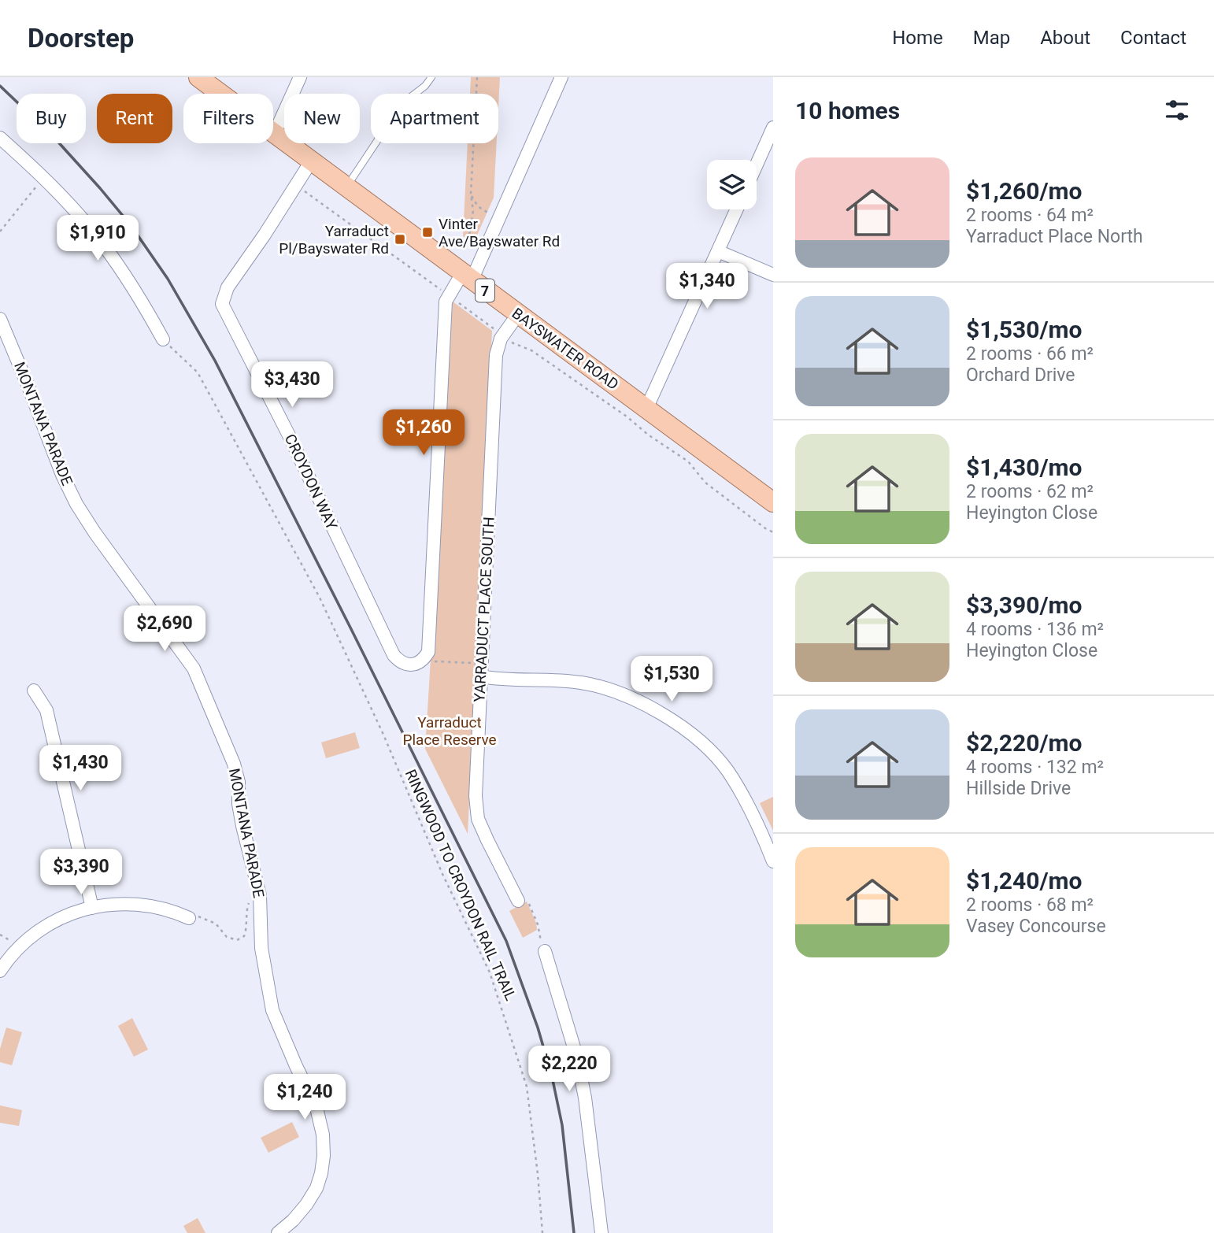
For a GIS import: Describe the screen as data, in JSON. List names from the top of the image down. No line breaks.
{"streets":{"main road":["7","BAYSWATER ROAD"],"street":["MONTANA PARADE","CROYDON WAY","YARRADUCT PLACE SOUTH"],"path":["RINGWOOD TO CROYDON RAIL TRAIL"]},"crossings":[["BAYSWATER ROAD","CROYDON WAY"],["BAYSWATER ROAD","YARRADUCT PLACE SOUTH"]],"parks":["Yarraduct Place Reserve"],"places":{"transit":["Vinter Ave/Bayswater Rd","Yarraduct Pl/Bayswater Rd"]},"page":{"header":"Doorstep","nav":["Home","Map","About","Contact"],"heading":"10 homes","chip":["Buy","Rent","Filters","New","Apartment"],"list":[{"name":"$1,260/mo","note":"2 rooms · 64 m² · Yarraduct Place North"},{"name":"$1,530/mo","note":"2 rooms · 66 m² · Orchard Drive"},{"name":"$1,430/mo","note":"2 rooms · 62 m² · Heyington Close"},{"name":"$3,390/mo","note":"4 rooms · 136 m² · Heyington Close"},{"name":"$2,220/mo","note":"4 rooms · 132 m² · Hillside Drive"},{"name":"$1,240/mo","note":"2 rooms · 68 m² · Vasey Concourse"}],"price":["$1,910","$1,340","$3,430","$1,260","$2,690","$1,530","$1,430","$3,390","$2,220","$1,240"]}}
